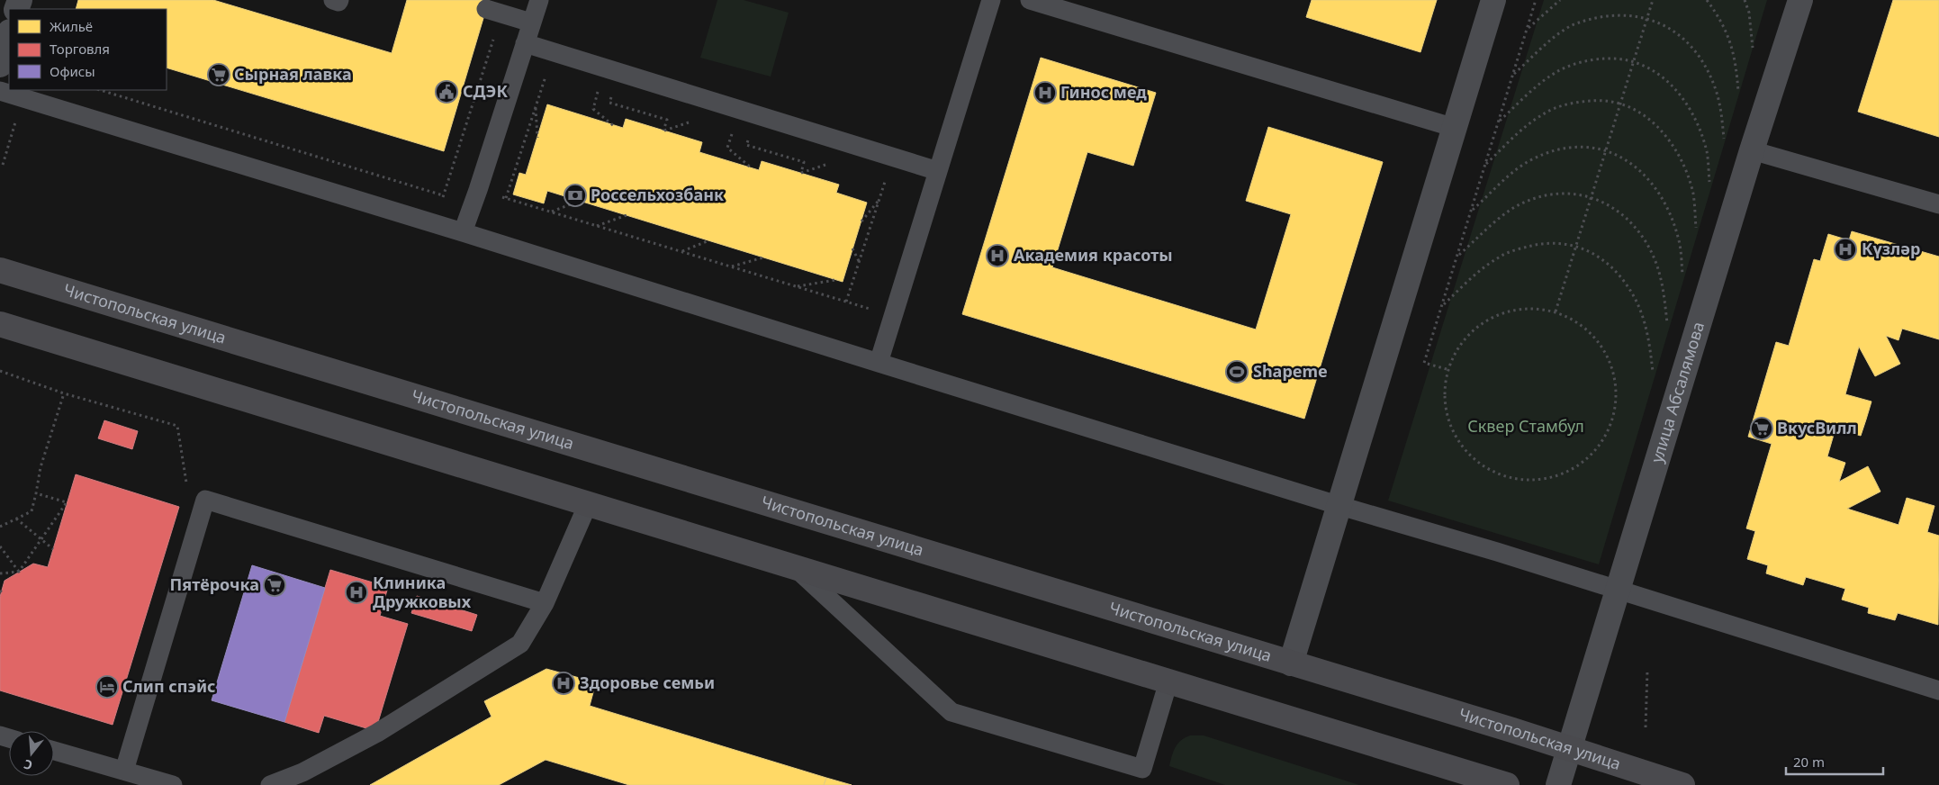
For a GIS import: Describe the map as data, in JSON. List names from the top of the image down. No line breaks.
{"streets":{"main road":["Чистопольская улица"],"street":["улица Абсалямова"]},"crossings":[["Чистопольская улица","улица Абсалямова"]],"parks":["Сквер Стамбул"],"places":{"supermarket":["Сырная лавка","ВкусВилл","Пятёрочка"],"public building":["СДЭК"],"hospital":["Гинос мед","Күзләр","Академия красоты","Клиника Дружковых","Здоровье семьи"],"bank":["Россельхозбанк"],"sports":["Shapeme"],"hotel":["Слип спэйс"]},"legend":["Жильё","Торговля","Офисы"],"scale_bar":"20 m","north":"bottom"}
